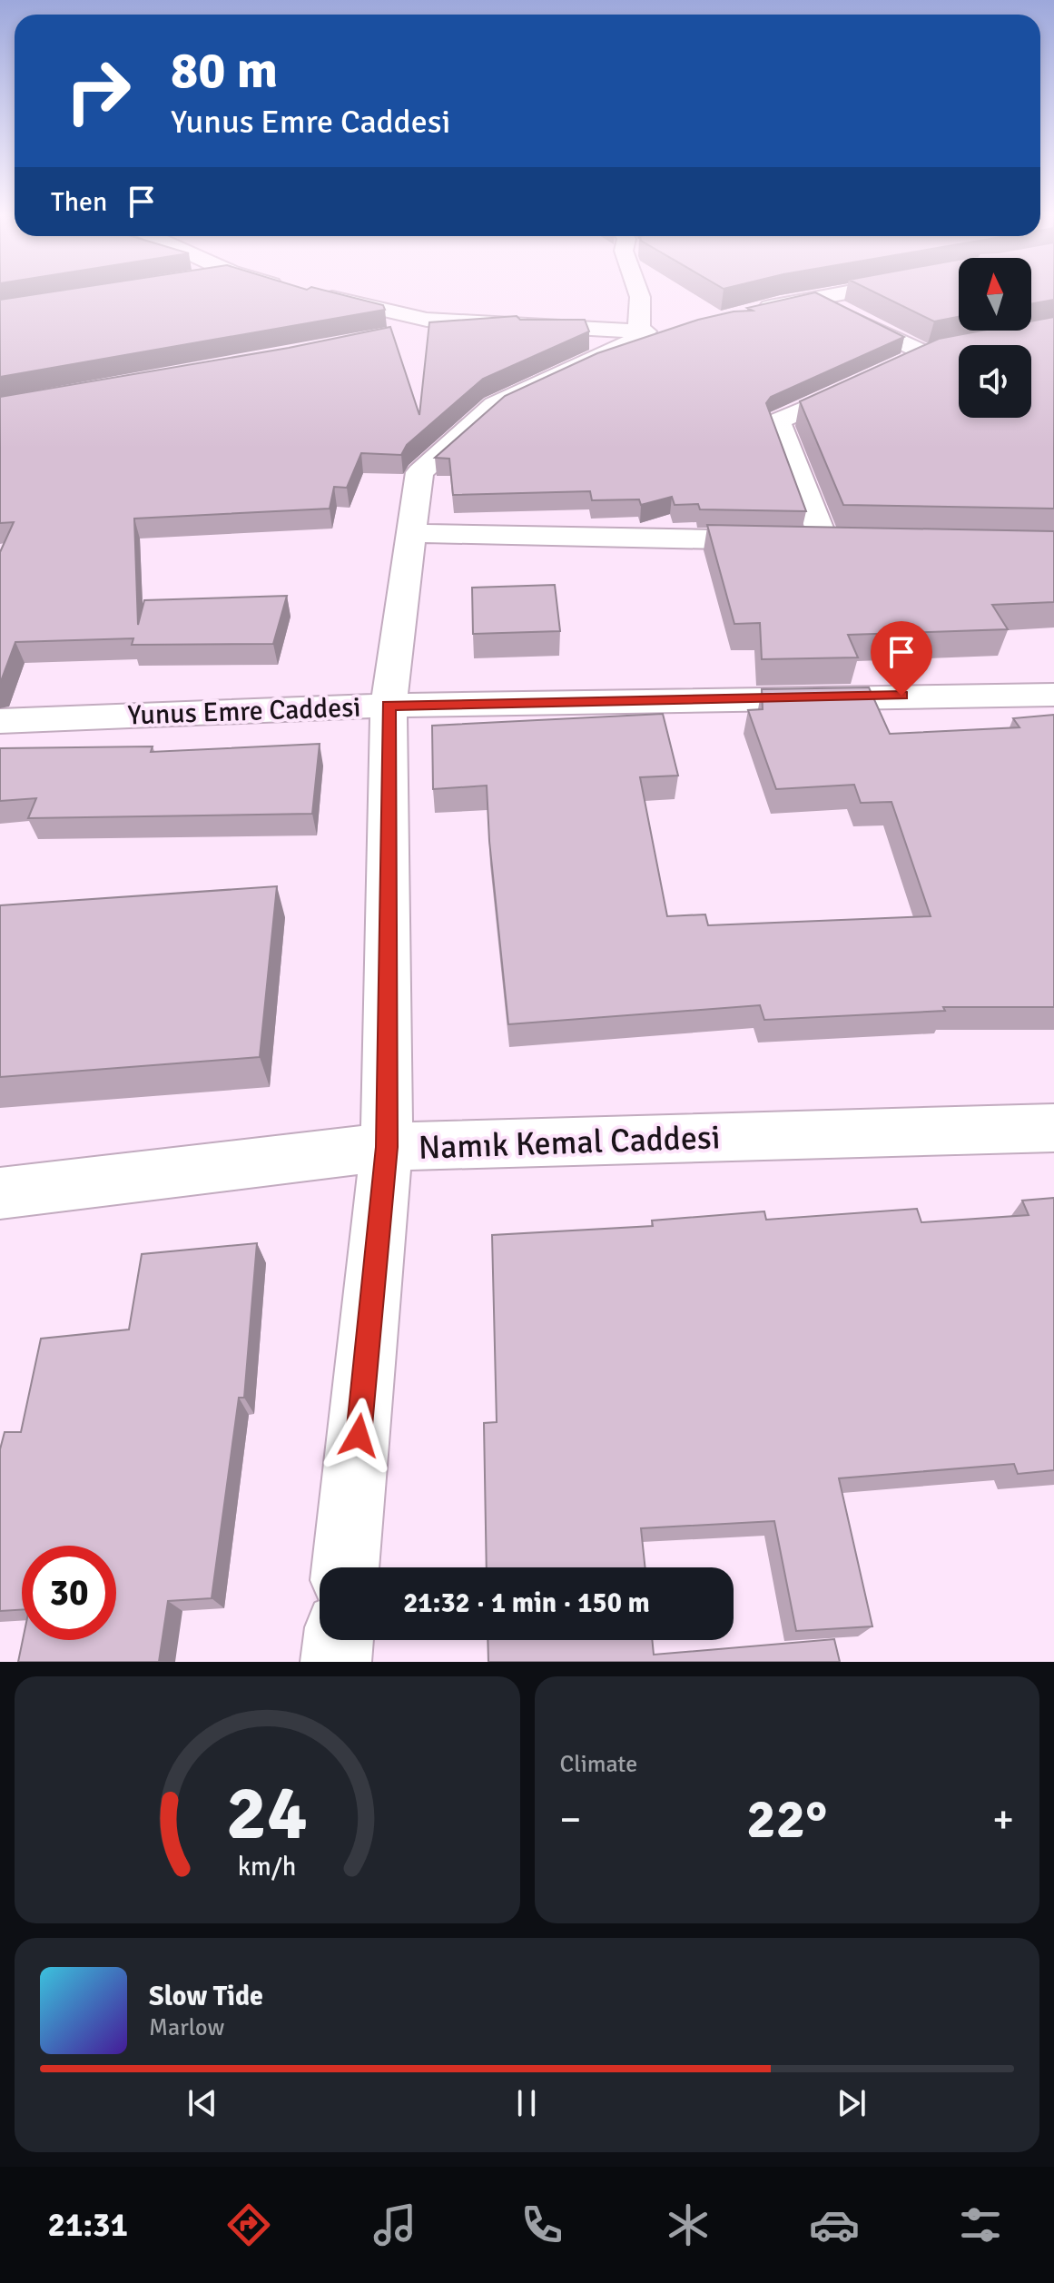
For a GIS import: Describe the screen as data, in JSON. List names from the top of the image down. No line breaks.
{"streets":{"street":["Yunus Emre Caddesi","Namık Kemal Caddesi"]},"north":"top","page":{"turn":["80 m","Yunus Emre Caddesi"],"then":"Then","limit":"30","trip":"21:32 · 1 min · 150 m","tile":"Climate","heat":["−","22°","+"],"song":["Slow Tide","Marlow"],"tabs":"21:31","gauge":["24","km/h"]}}
